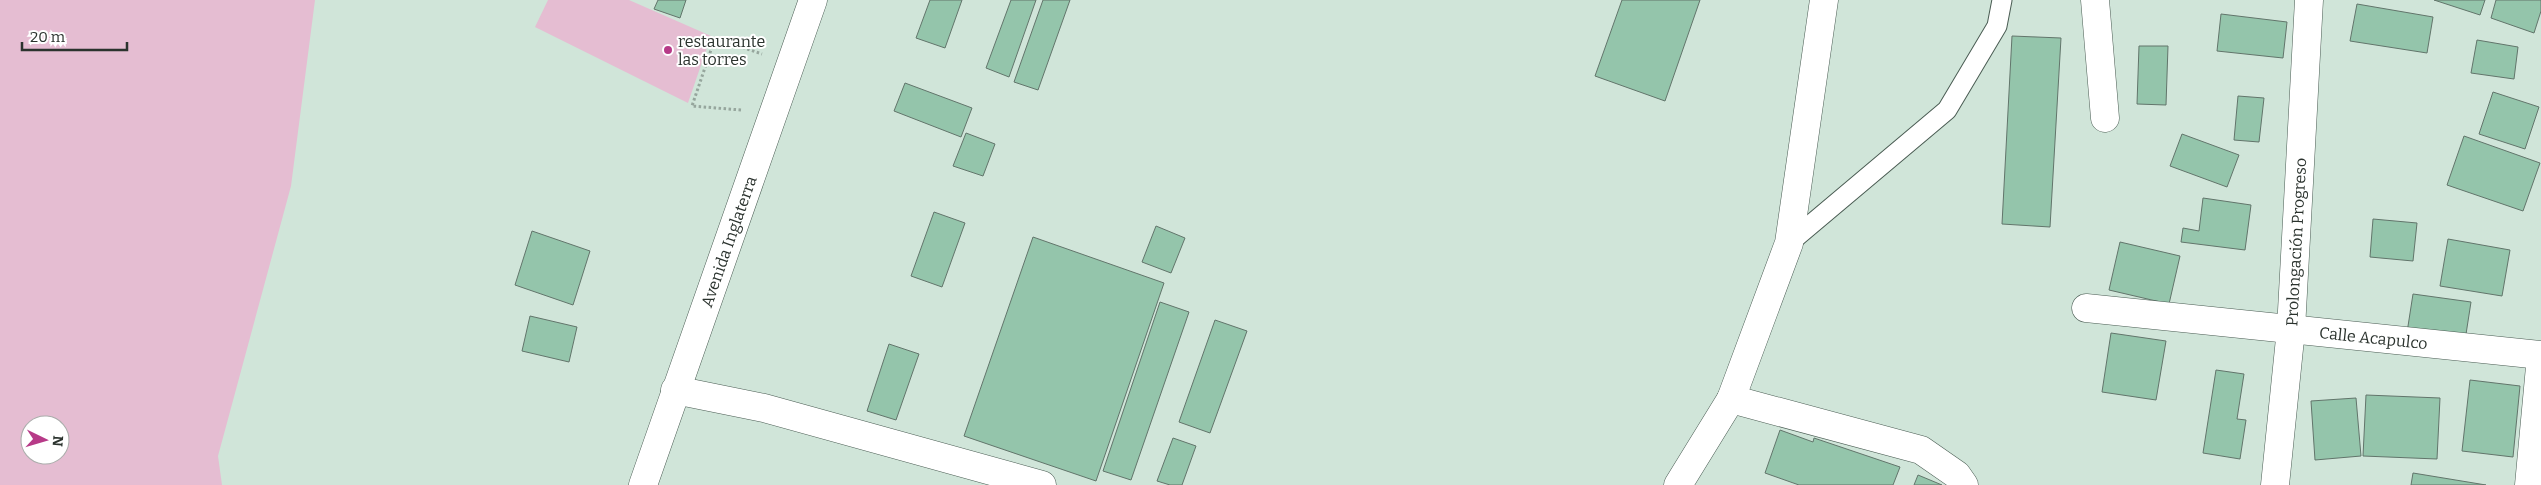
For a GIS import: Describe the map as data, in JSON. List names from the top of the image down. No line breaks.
{"streets":{"street":["Avenida Inglaterra","Prolongación Progreso","Calle Acapulco"]},"crossings":[["Prolongación Progreso","Calle Acapulco"]],"places":["restaurante las torres"],"scale_bar":"20 m","north":"right"}
